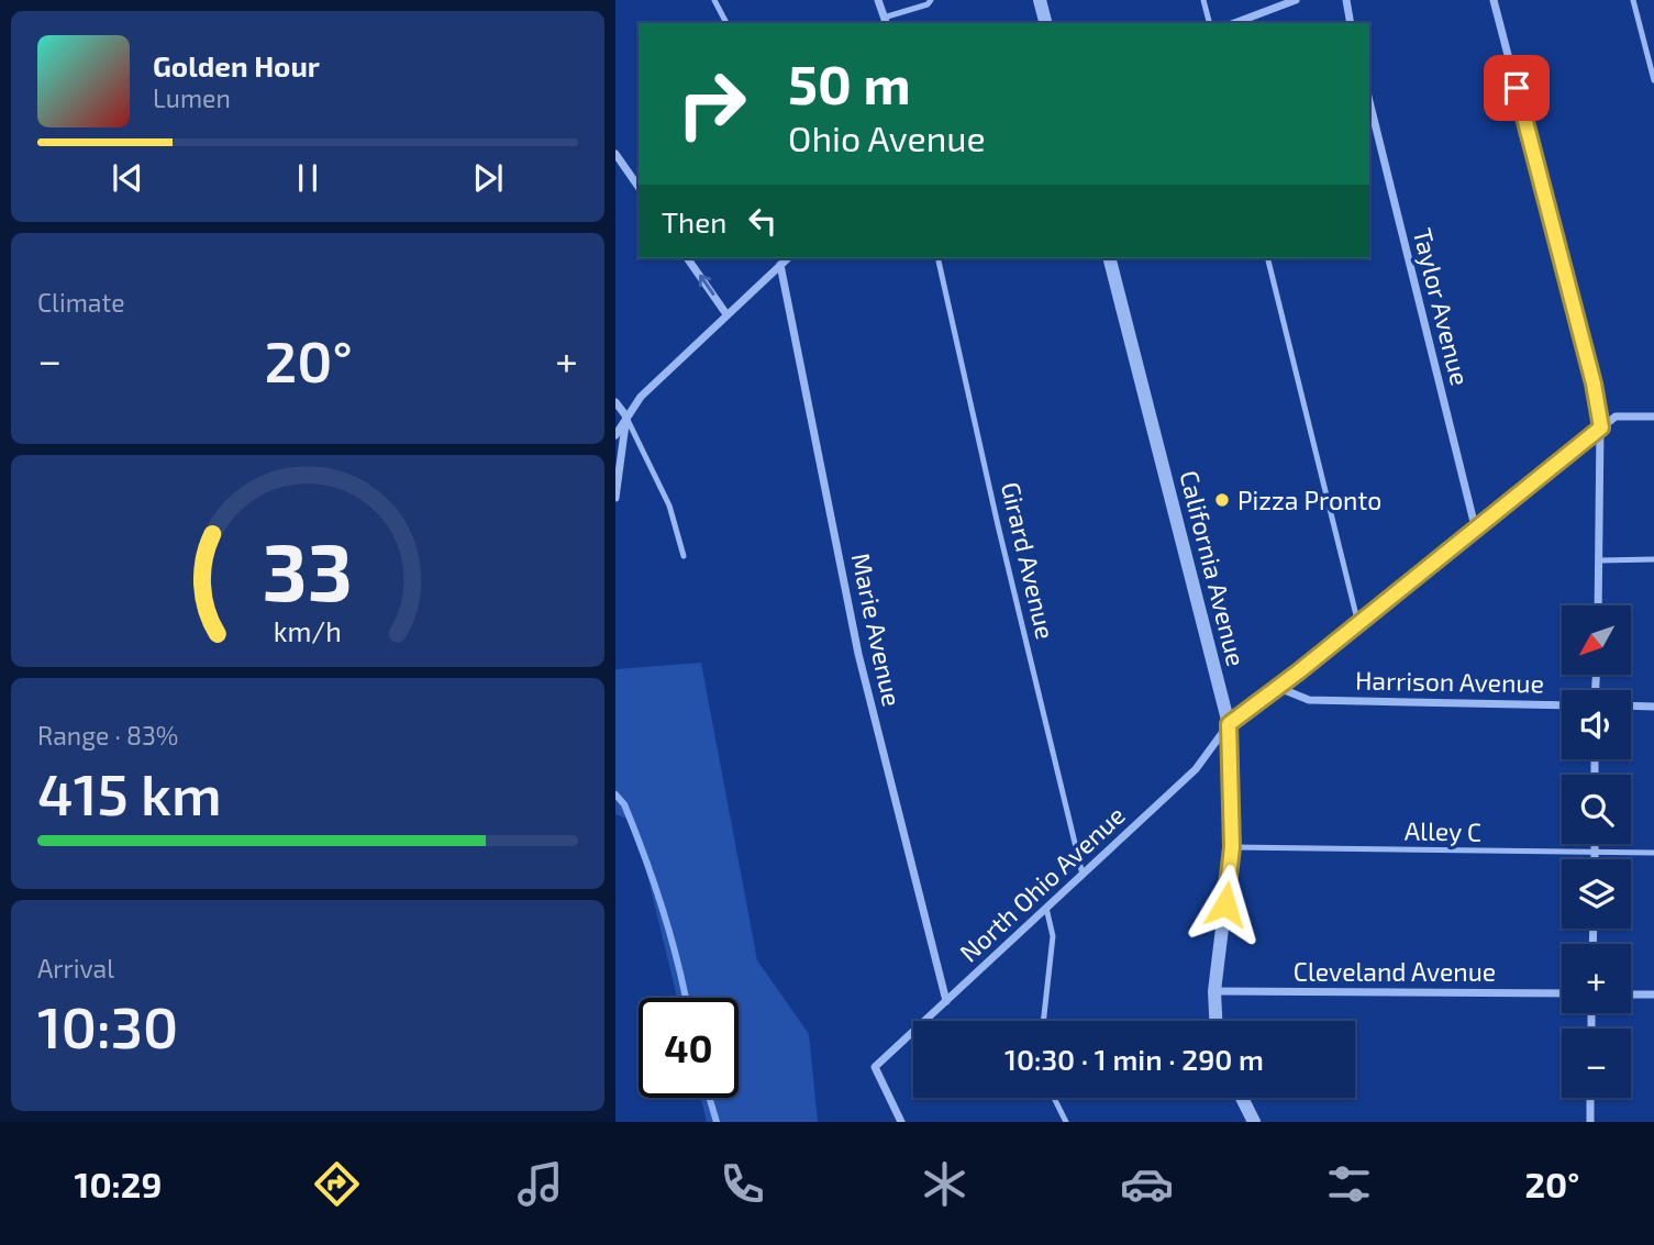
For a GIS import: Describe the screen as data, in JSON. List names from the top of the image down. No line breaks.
{"streets":{"street":["Taylor Avenue","California Avenue","Marie Avenue","Harrison Avenue","North Ohio Avenue","Cleveland Avenue"],"lane":["Girard Avenue","Alley C"]},"crossings":[["Taylor Avenue","North Ohio Avenue"],["Girard Avenue","North Ohio Avenue"],["California Avenue","Alley C"],["California Avenue","North Ohio Avenue"],["California Avenue","Cleveland Avenue"],["Marie Avenue","North Ohio Avenue"],["Harrison Avenue","North Ohio Avenue"]],"places":["Pizza Pronto"],"north":"bottom left","page":{"turn":["50 m","Ohio Avenue"],"song":["Golden Hour","Lumen"],"then":"Then","tile":["Climate",["Range · 83%","415 km"],["Arrival","10:30"]],"heat":["−","20°","+"],"map_buttons":["+","−"],"limit":"40","trip":"10:30 · 1 min · 290 m","tabs":["10:29","20°"],"gauge":["33","km/h"]}}
